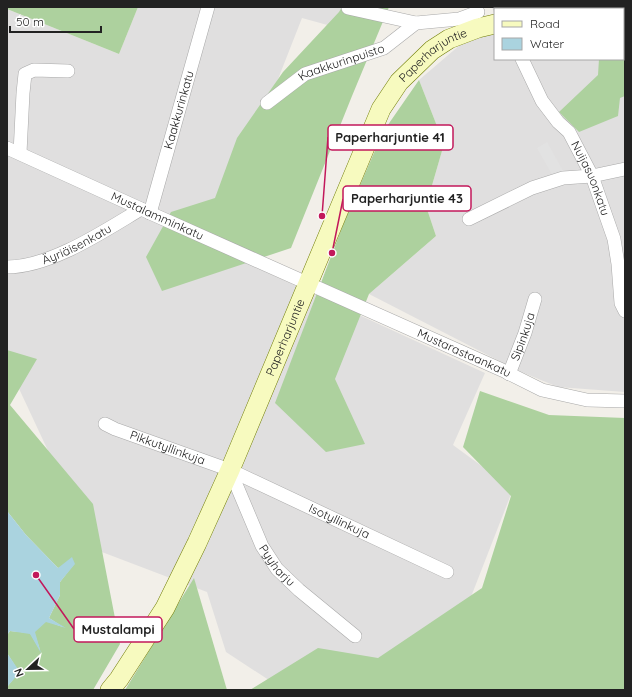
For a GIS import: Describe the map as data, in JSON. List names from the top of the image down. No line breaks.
{"streets":{"street":["Paperharjuntie","Kaakkurinpuisto","Kaakkurinkatu","Nuijasuonkatu","Mustalamminkatu","Äyriäisenkatu","Sipinkuja","Mustarastaankatu","Pikkutyllinkuja","Isotyllinkuja","Pyyharju"]},"crossings":[["Paperharjuntie","Mustalamminkatu"],["Paperharjuntie","Mustarastaankatu"],["Paperharjuntie","Pikkutyllinkuja"],["Paperharjuntie","Isotyllinkuja"],["Paperharjuntie","Pyyharju"],["Kaakkurinkatu","Mustalamminkatu"],["Kaakkurinkatu","Äyriäisenkatu"],["Mustalamminkatu","Äyriäisenkatu"],["Mustalamminkatu","Mustarastaankatu"],["Sipinkuja","Mustarastaankatu"],["Pikkutyllinkuja","Isotyllinkuja"],["Pikkutyllinkuja","Pyyharju"],["Isotyllinkuja","Pyyharju"]],"places":["Paperharjuntie 41","Paperharjuntie 43","Mustalampi"],"legend":["Road","Water"],"scale_bar":"50 m","north":"left"}
